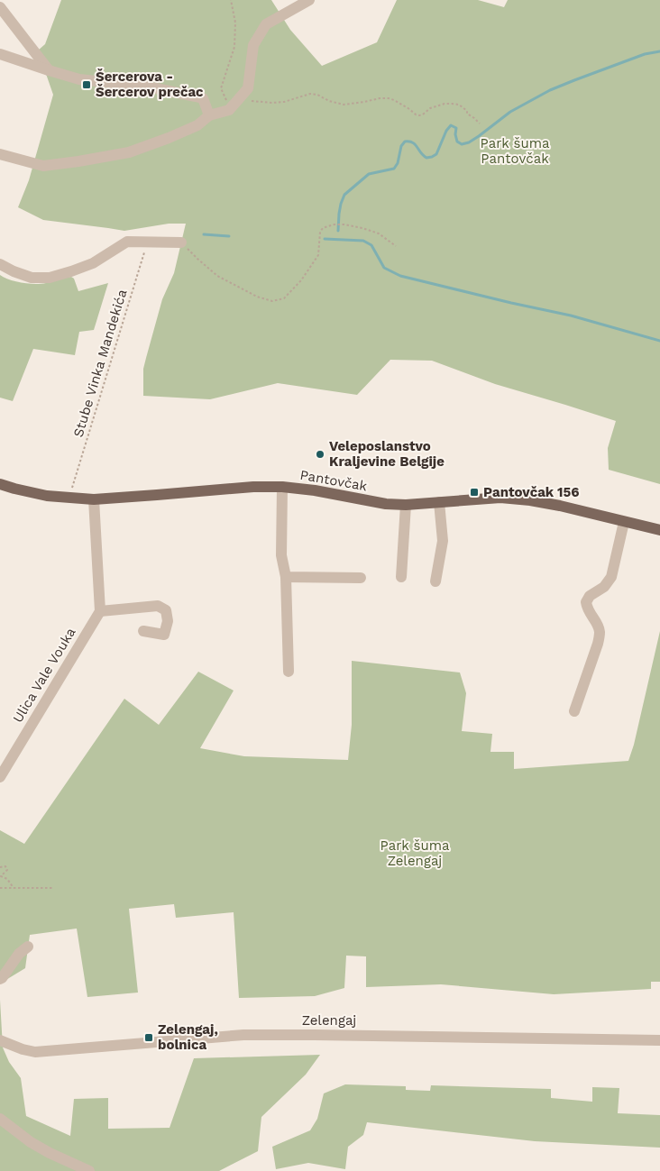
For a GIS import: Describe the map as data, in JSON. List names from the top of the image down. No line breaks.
{"streets":{"main road":["Pantovčak"],"street":["Ulica Vale Vouka","Zelengaj"],"path":["Stube Vinka Mandekića"]},"parks":["Park šuma Pantovčak","Park šuma Zelengaj"],"places":{"transit":["Šercerova - Šercerov prečac","Pantovčak 156","Zelengaj, bolnica"],"other":["Veleposlanstvo Kraljevine Belgije"]}}
